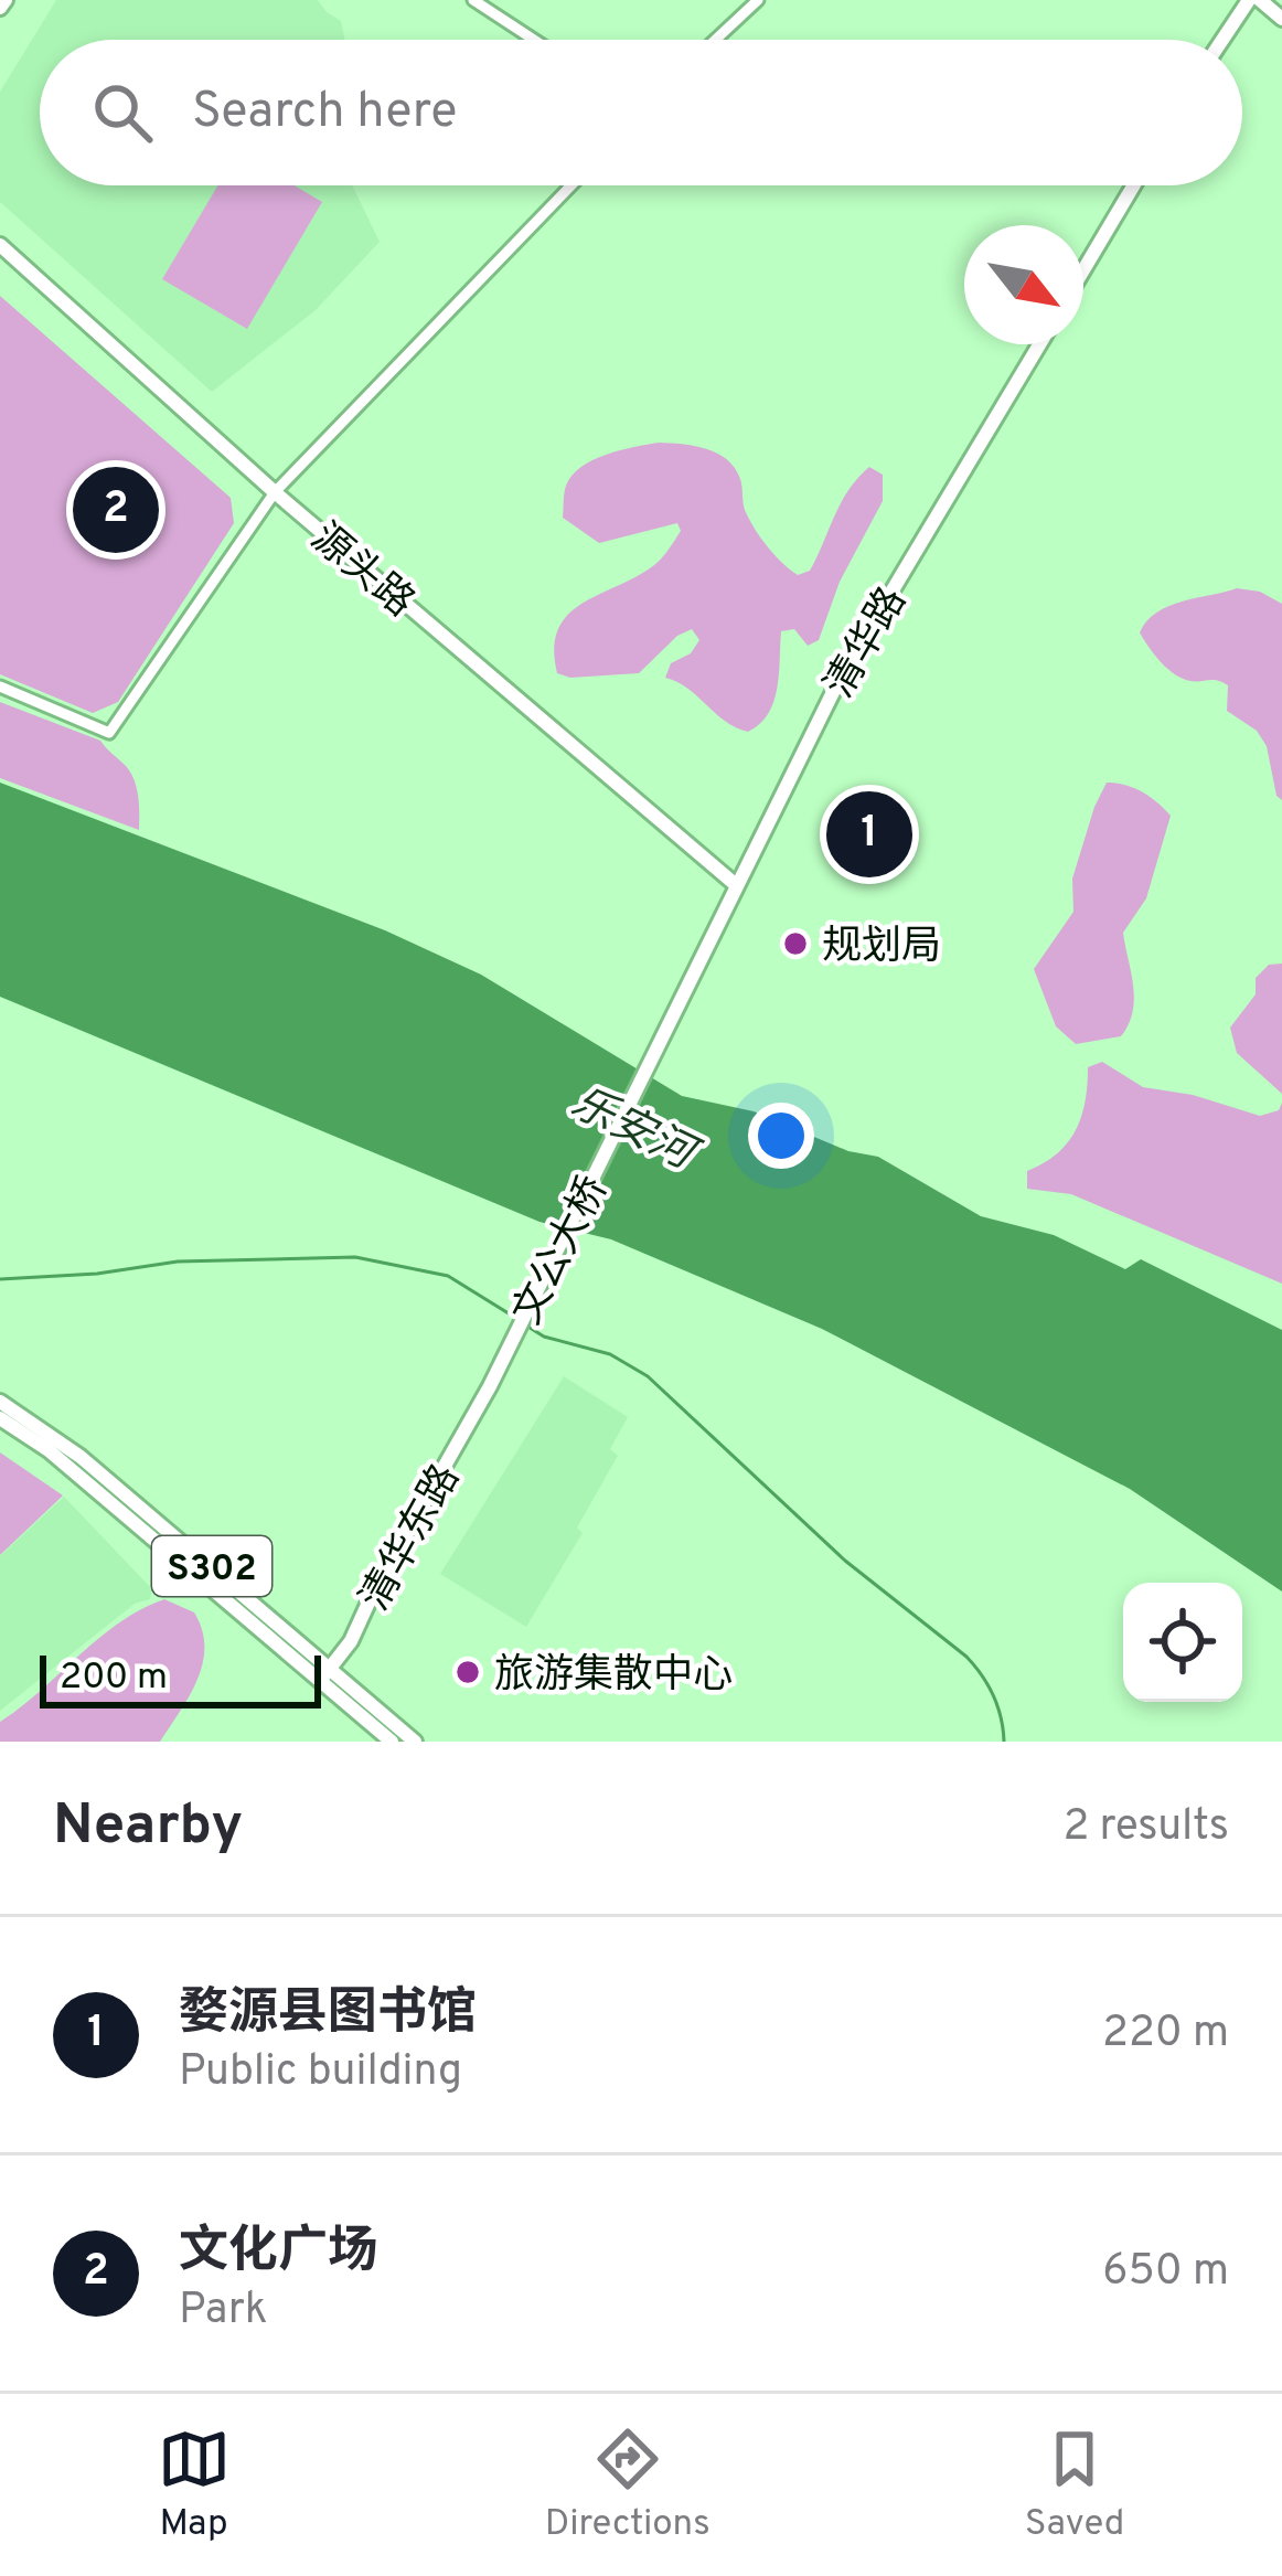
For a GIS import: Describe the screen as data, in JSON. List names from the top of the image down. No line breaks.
{"streets":{"main road":["源头路","清华路","文公大桥","清华东路","S302"]},"crossings":[["源头路","清华路"],["清华路","文公大桥"],["文公大桥","清华东路"],["清华东路","S302"]],"water":["乐安河"],"places":["规划局","旅游集散中心"],"scale_bar":"200 m","north":"bottom right","page":{"search":"Search here","pins":["2","1"],"scale":"200 m","heading":["Nearby","2 results"],"list":[{"mark":"1","name":"婺源县图书馆","note":"Public building","value":"220 m"},{"mark":"2","name":"文化广场","note":"Park","value":"650 m"}],"nav":["Map","Directions","Saved"]}}
